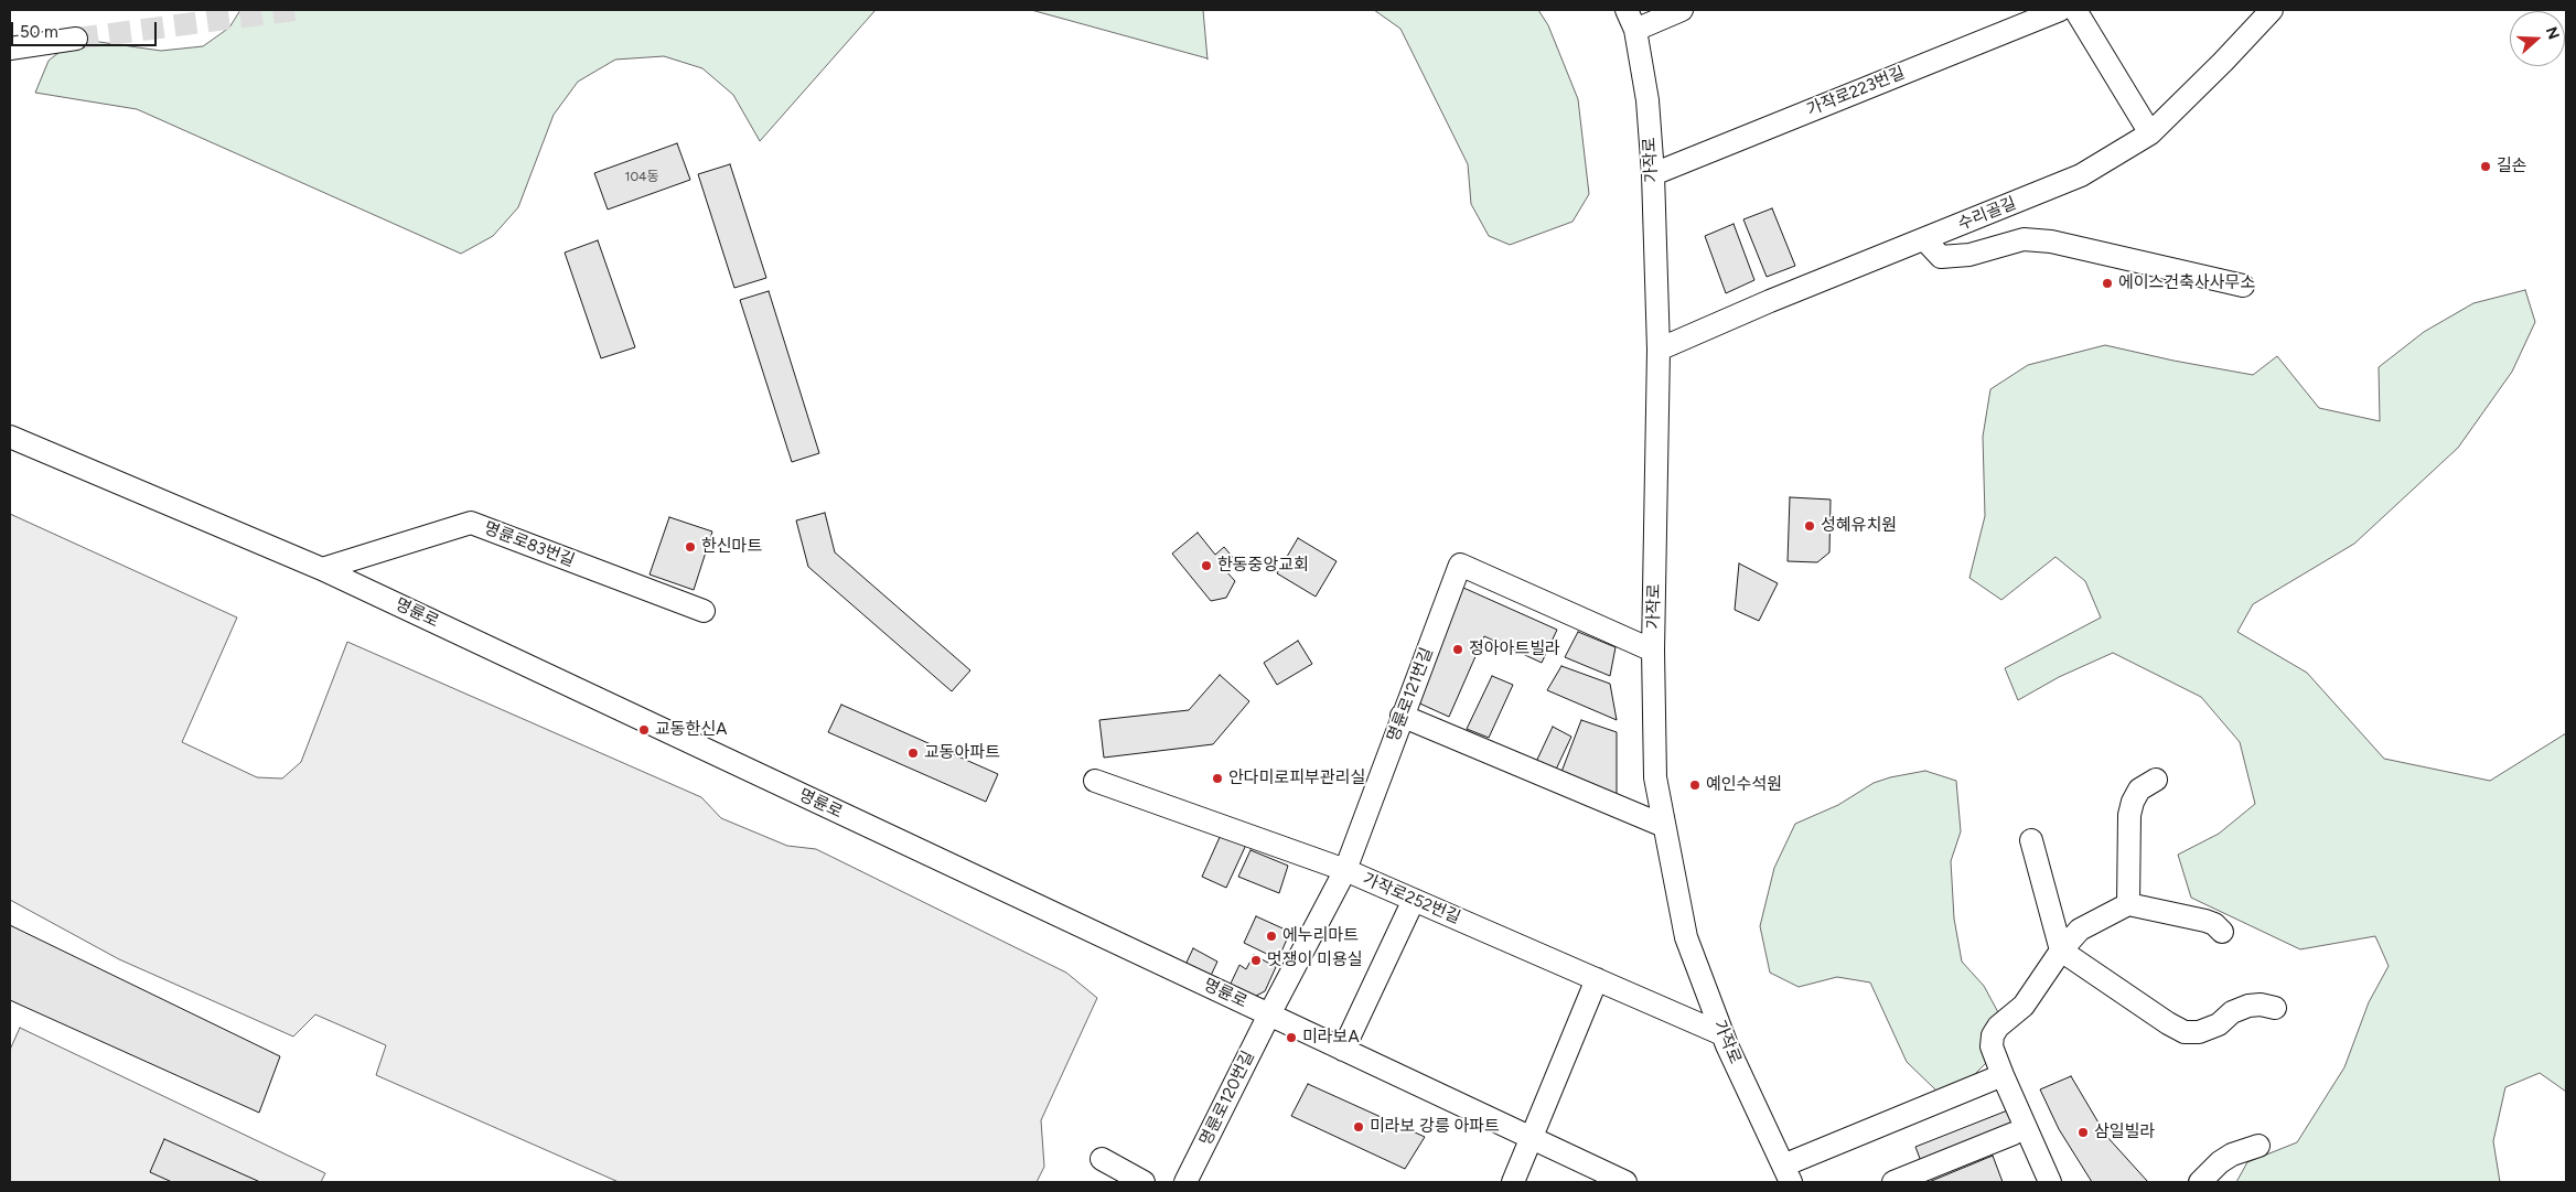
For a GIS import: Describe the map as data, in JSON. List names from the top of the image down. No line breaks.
{"streets":{"street":["가작로223번길","가작로","수리골길","명륜로83번길","명륜로","명륜로121번길","가작로252번길","명륜로120번길"]},"crossings":[["가작로223번길","가작로"],["가작로","수리골길"],["가작로","명륜로121번길"],["가작로","가작로252번길"],["명륜로83번길","명륜로"],["명륜로","명륜로121번길"],["명륜로","명륜로120번길"],["명륜로121번길","가작로252번길"],["명륜로121번길","명륜로120번길"]],"places":["길손","에이스건축사사무소","성혜유치원","한신마트","한동중앙교회","정아아트빌라","교동한신A","교동아파트","안다미로피부관리실","예인수석원","에누리마트","멋쟁이 미용실","미라보A","미라보 강릉 아파트","삼일빌라"],"house_numbers":["104동"],"scale_bar":"50 m","north":"right"}
